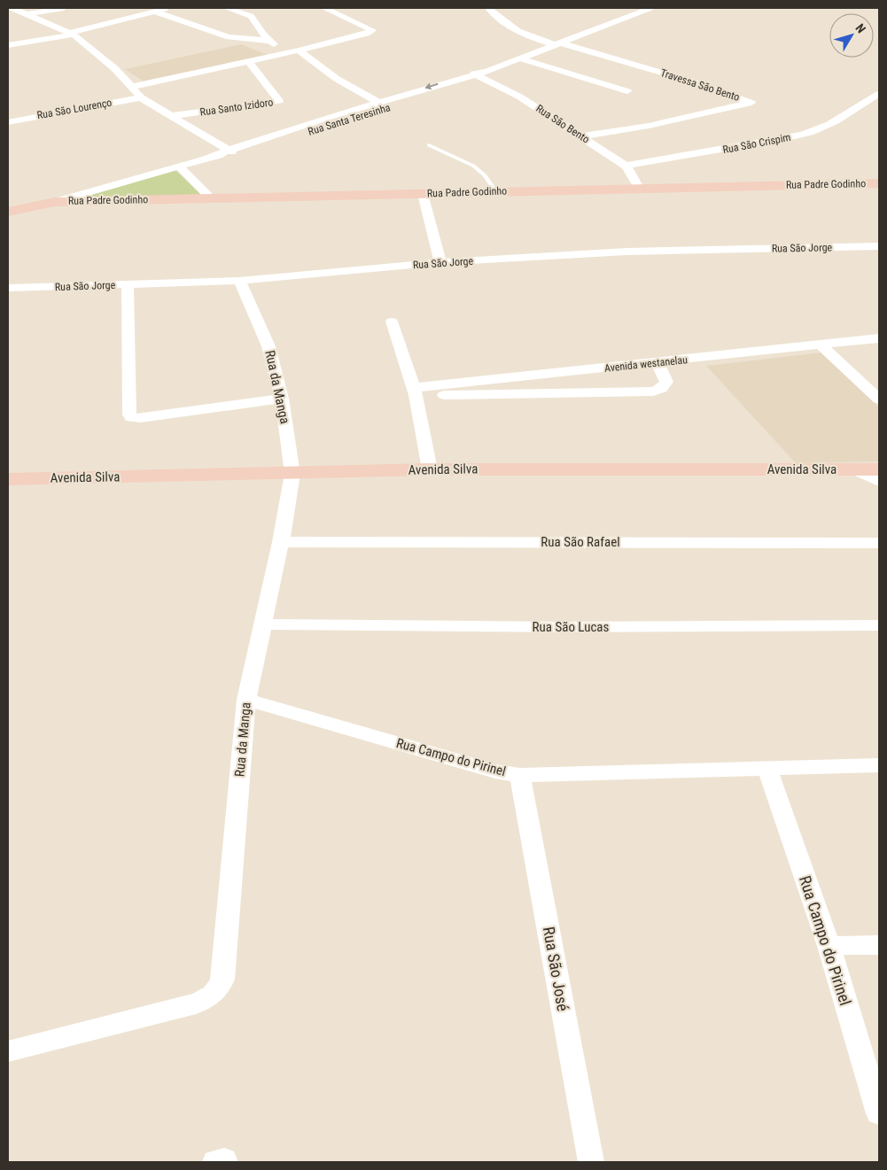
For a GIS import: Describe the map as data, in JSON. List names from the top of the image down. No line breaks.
{"streets":{"street":["Travessa São Bento","Rua Santo Izidoro","Rua São Lourenço","Rua Santa Teresinha","Rua São Bento","Rua São Crispim","Rua Padre Godinho","Rua São Jorge","Avenida westanelau","Rua da Manga","Avenida Silva","Rua São Rafael","Rua São Lucas","Rua Campo do Pirinel","Rua São José"]},"crossings":[["Travessa São Bento","Rua Santa Teresinha"],["Travessa São Bento","Rua São Bento"],["Rua Santo Izidoro","Rua São Lourenço"],["Rua Santo Izidoro","Rua Santa Teresinha"],["Rua Santa Teresinha","Rua São Bento"],["Rua Santa Teresinha","Rua Padre Godinho"],["Rua São Bento","Rua São Crispim"],["Rua São Bento","Rua Padre Godinho"],["Rua São Jorge","Rua da Manga"],["Rua da Manga","Avenida Silva"],["Rua da Manga","Rua São Rafael"],["Rua da Manga","Rua São Lucas"],["Rua da Manga","Rua Campo do Pirinel"],["Rua Campo do Pirinel","Rua São José"]],"north":"top right"}
